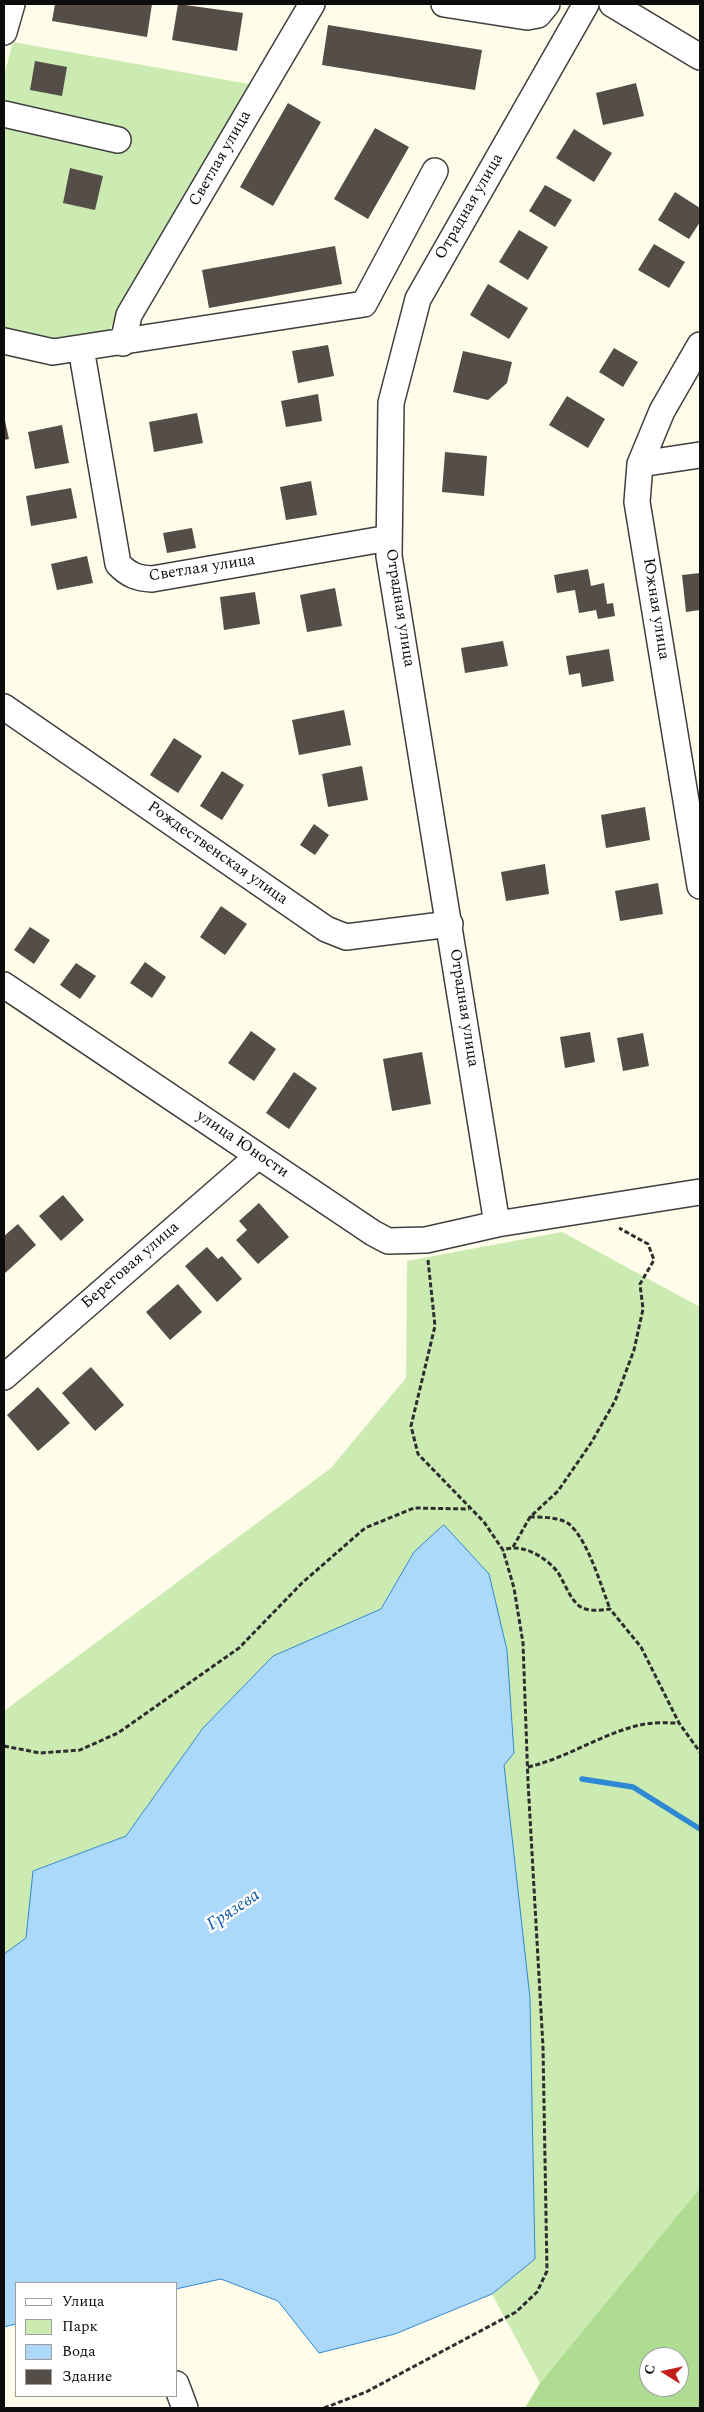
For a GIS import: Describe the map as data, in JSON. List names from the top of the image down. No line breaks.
{"streets":{"street":["Светлая улица","Отрадная улица","Южная улица","Рождественская улица","улица Юности","Береговая улица"]},"crossings":[["Светлая улица","Отрадная улица"],["Отрадная улица","Рождественская улица"],["Отрадная улица","улица Юности"],["улица Юности","Береговая улица"]],"water":["Грязева"],"legend":["Улица","Парк","Вода","Здание"],"north":"left"}
